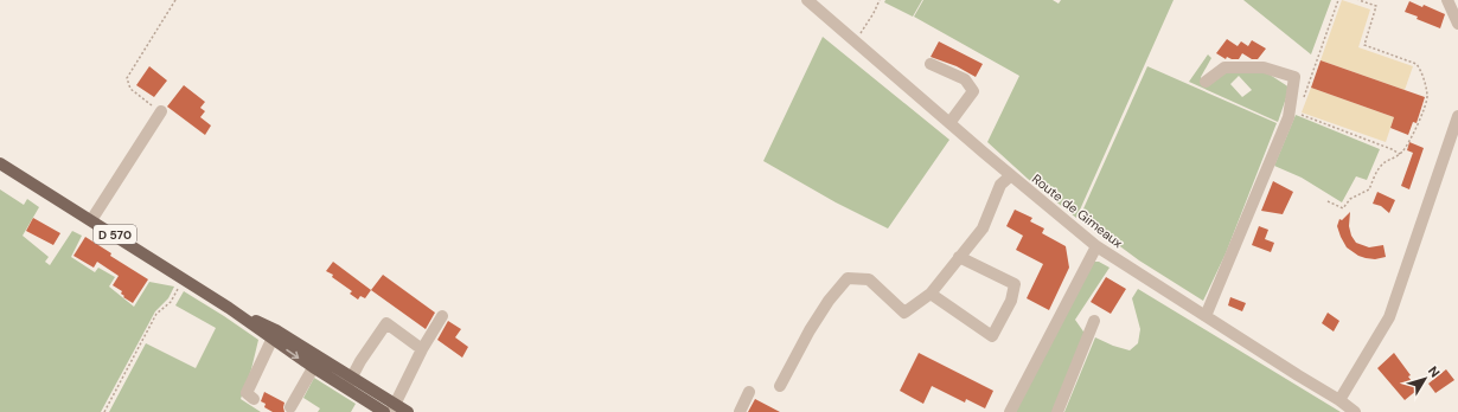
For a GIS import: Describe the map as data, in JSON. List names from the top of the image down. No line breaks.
{"streets":{"main road":["D 570"],"street":["Route de Gimeaux"]},"north":"top right"}
